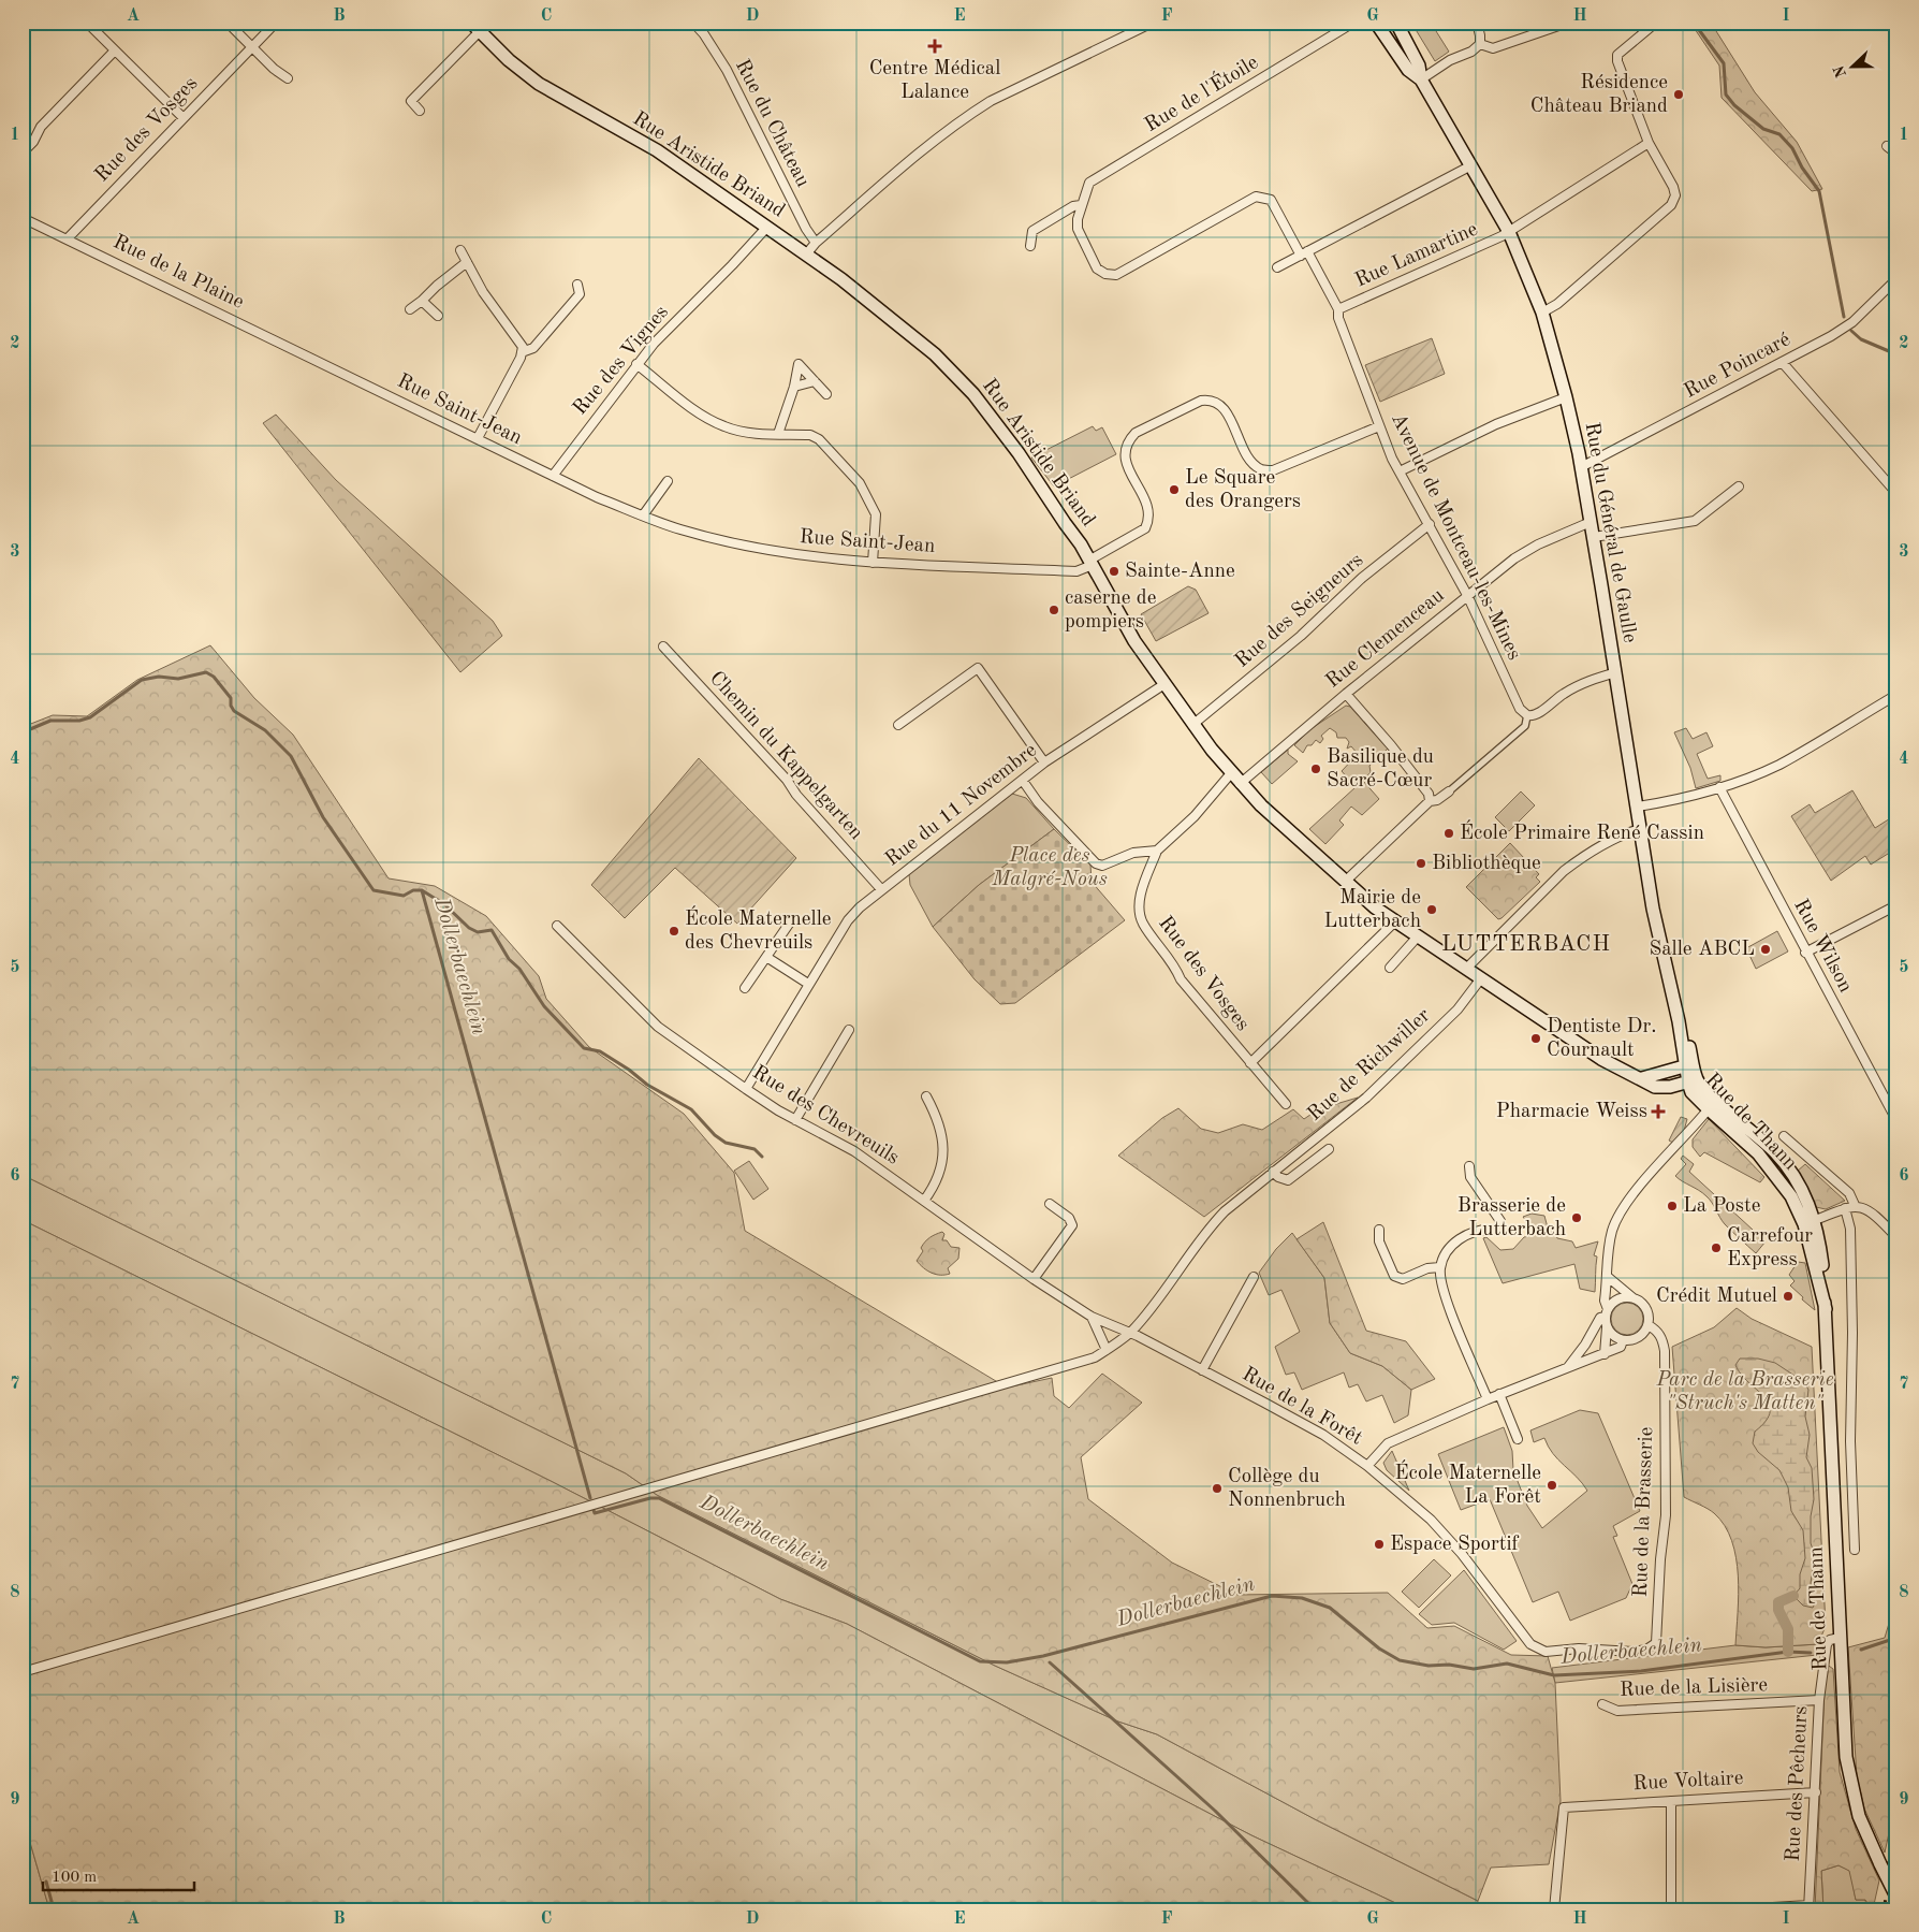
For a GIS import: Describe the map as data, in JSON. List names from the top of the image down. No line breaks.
{"streets":{"main road":["Rue Aristide Briand","Rue du Général de Gaulle","Rue de Thann"],"street":["Rue de l'Étoile","Rue du Château","Rue des Vosges","Rue Lamartine","Rue de la Plaine","Rue des Vignes","Rue Poincaré","Rue Saint-Jean","Avenue de Montceau-les-Mines","Rue des Seigneurs","Rue Clemenceau","Chemin du Kappelgarten","Rue du 11 Novembre","Rue Wilson","Rue de Richwiller","Rue des Chevreuils","Rue de la Forêt","Rue de la Brasserie","Rue de la Lisière","Rue Voltaire","Rue des Pêcheurs"]},"crossings":[["Rue de l'Étoile","Avenue de Montceau-les-Mines"],["Rue des Vosges","Rue de la Plaine"],["Rue Aristide Briand","Rue des Vignes"],["Rue Aristide Briand","Rue Saint-Jean"],["Rue Aristide Briand","Rue du Général de Gaulle"],["Rue Aristide Briand","Rue des Seigneurs"],["Rue Aristide Briand","Rue Clemenceau"],["Rue Aristide Briand","Rue du 11 Novembre"],["Rue Aristide Briand","Rue de Richwiller"],["Rue Aristide Briand","Rue de Thann"],["Rue Lamartine","Rue du Général de Gaulle"],["Rue Lamartine","Avenue de Montceau-les-Mines"],["Rue de la Plaine","Rue Saint-Jean"],["Rue des Vignes","Rue Saint-Jean"],["Rue Poincaré","Rue du Général de Gaulle"],["Rue Saint-Jean","Avenue de Montceau-les-Mines"],["Rue du Général de Gaulle","Rue Clemenceau"],["Rue du Général de Gaulle","Rue de Thann"],["Avenue de Montceau-les-Mines","Rue des Seigneurs"],["Avenue de Montceau-les-Mines","Rue Clemenceau"],["Chemin du Kappelgarten","Rue du 11 Novembre"],["Rue du 11 Novembre","Rue des Chevreuils"],["Rue de Richwiller","Rue des Chevreuils"],["Rue de Richwiller","Rue de la Forêt"],["Rue des Chevreuils","Rue de la Forêt"],["Rue de Thann","Rue des Pêcheurs"],["Rue de la Forêt","Rue de la Brasserie"],["Rue de la Lisière","Rue des Pêcheurs"],["Rue Voltaire","Rue des Pêcheurs"]],"districts":["LUTTERBACH"],"water":["Dollerbaechlein"],"parks":["Place des Malgré-Nous","Parc de la Brasserie \"Struch's Matten\""],"places":{"health":["Centre Médical Lalance","Pharmacie Weiss"],"other":["Résidence Château Briand","Le Square des Orangers","Sainte-Anne","caserne de pompiers","Basilique du Sacré-Cœur","École Primaire René Cassin","Bibliothèque","Mairie de Lutterbach","École Maternelle des Chevreuils","Salle ABCL","Dentiste Dr. Cournault","La Poste","Brasserie de Lutterbach","Carrefour Express","Crédit Mutuel","École Maternelle La Forêt","Collège du Nonnenbruch","Espace Sportif"]},"scale_bar":"100 m","north":"left","grid":{"columns":["A","B","C","D","E","F","G","H","I"],"rows":["1","2","3","4","5","6","7","8","9"]}}
